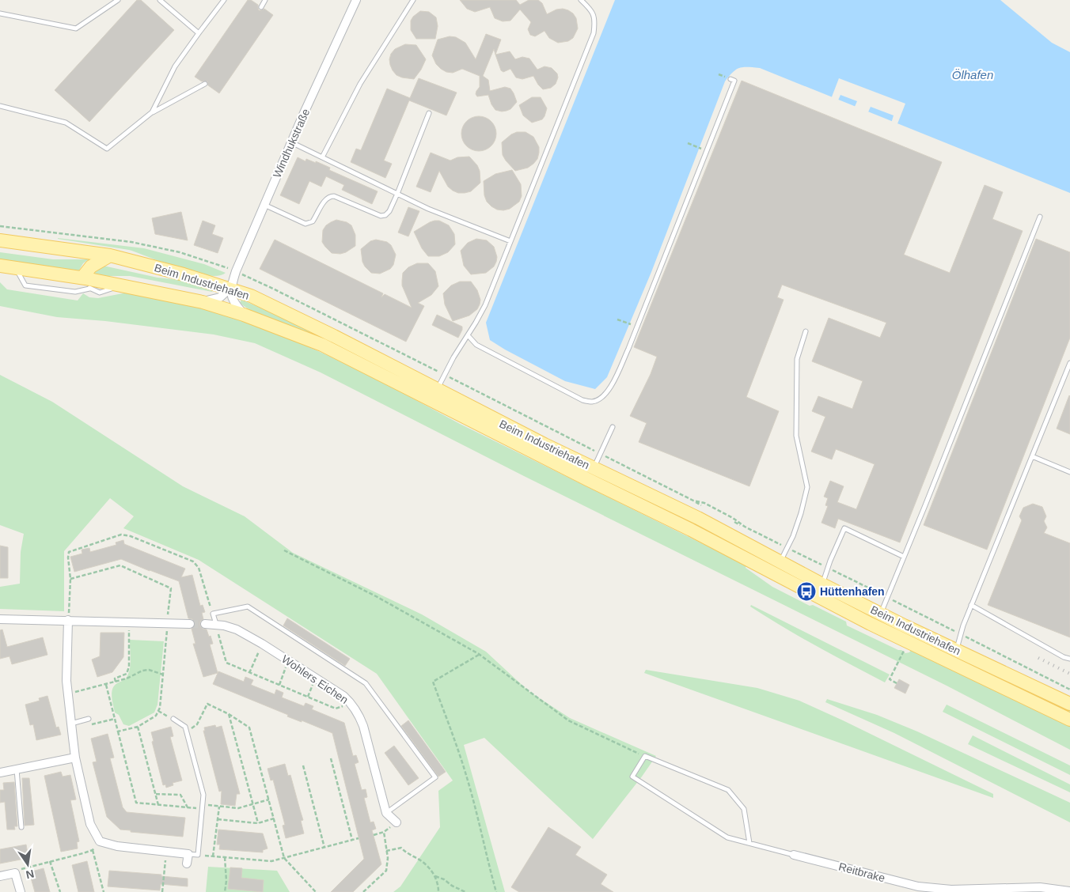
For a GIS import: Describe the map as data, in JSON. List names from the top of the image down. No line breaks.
{"streets":{"main road":["Beim Industriehafen"],"street":["Windhukstraße","Wohlers Eichen","Reitbrake"]},"crossings":[["Windhukstraße","Beim Industriehafen"]],"water":["Ölhafen"],"places":{"bus stop":["Hüttenhafen"]},"north":"bottom"}
